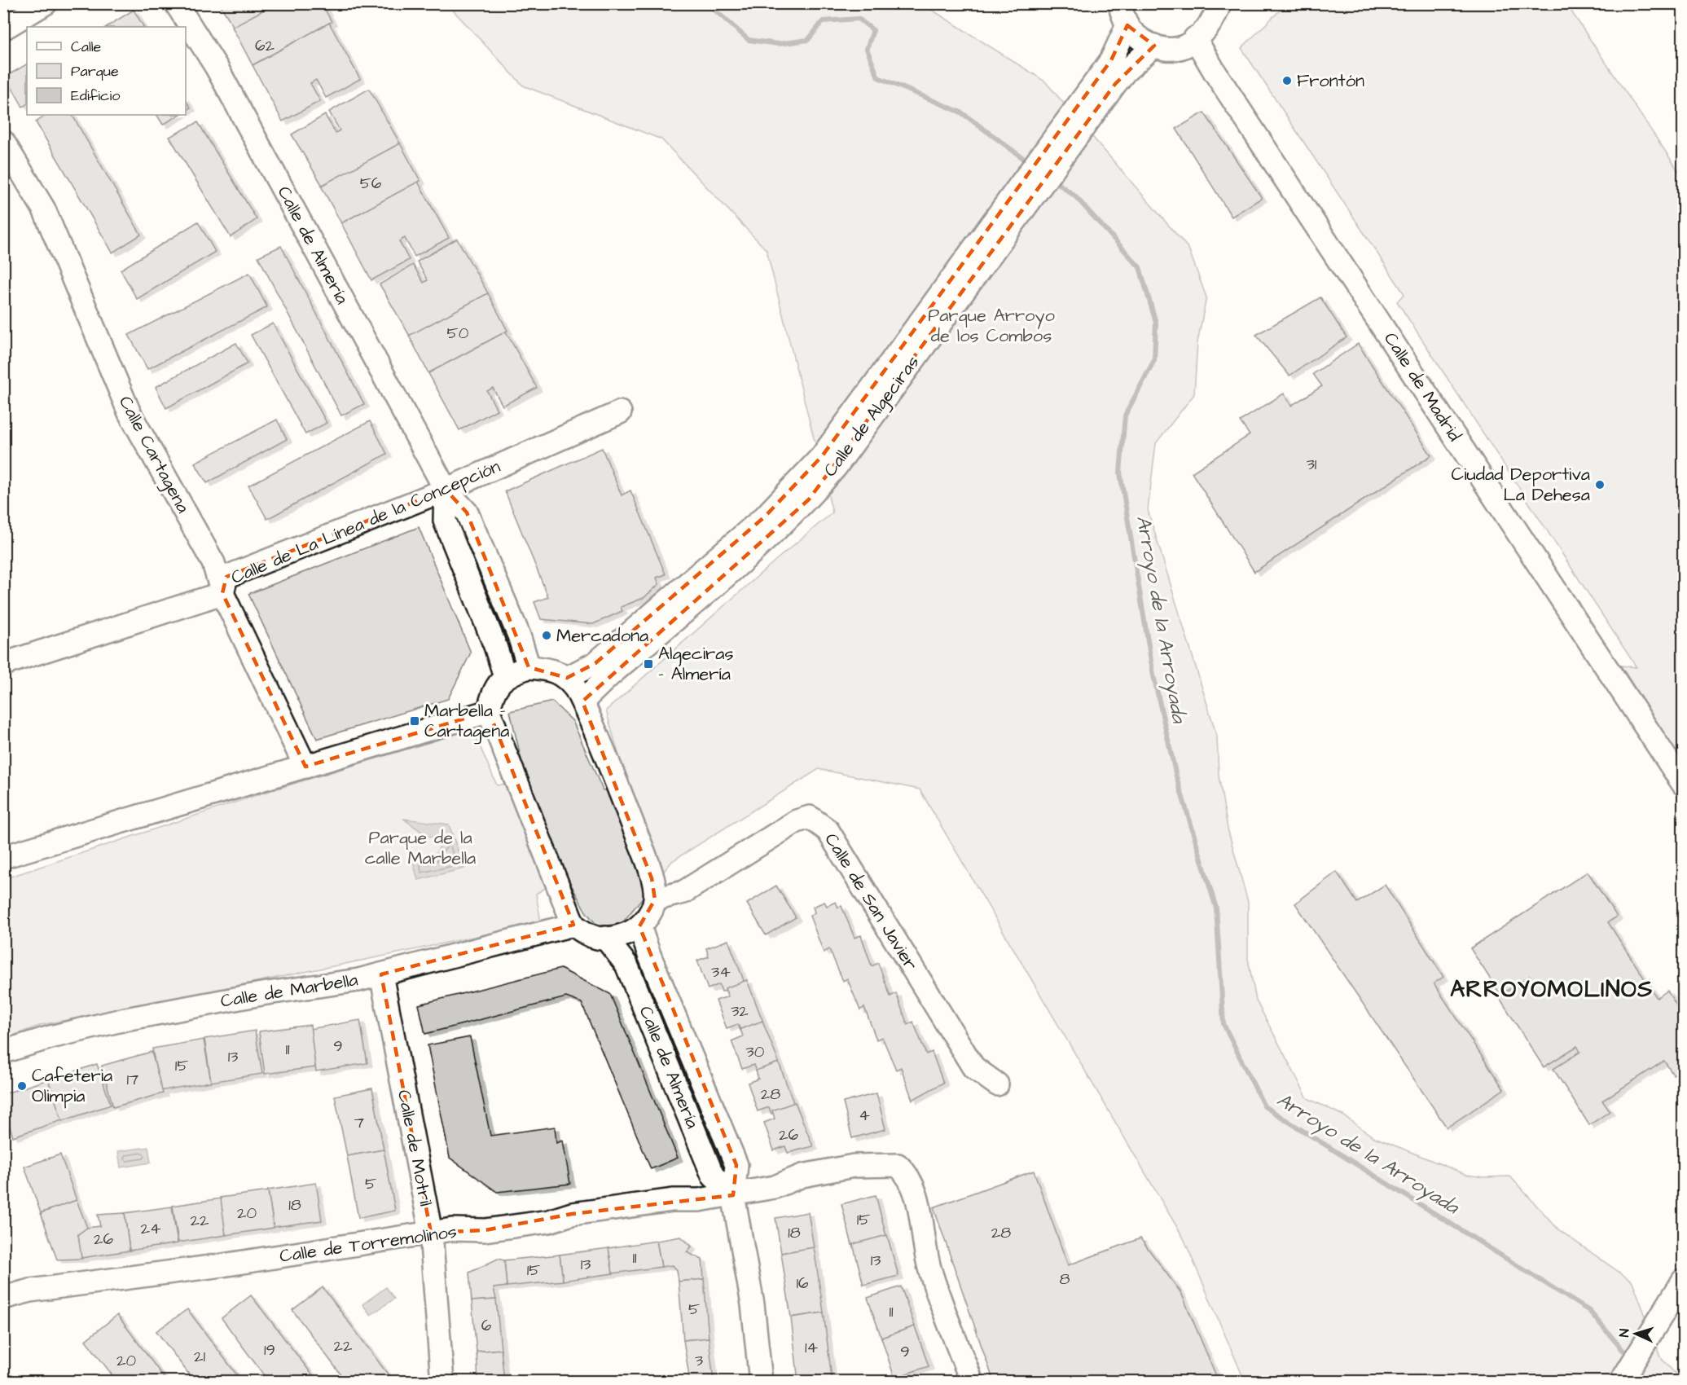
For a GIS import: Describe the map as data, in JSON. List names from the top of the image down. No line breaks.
{"streets":{"street":["Calle de Almería","Calle de Madrid","Calle de Algeciras","Calle Cartagena","Calle de La Línea de la Concepción","Calle de San Javier","Calle de Marbella","Calle de Motril","Calle de Torremolinos"]},"crossings":[["Calle de Almería","Calle de La Línea de la Concepción"],["Calle de Almería","Calle de Torremolinos"],["Calle Cartagena","Calle de La Línea de la Concepción"],["Calle de Marbella","Calle de Motril"],["Calle de Motril","Calle de Torremolinos"]],"districts":["ARROYOMOLINOS"],"water":["Arroyo de la Arroyada"],"parks":["Parque Arroyo de los Combos","Parque de la calle Marbella"],"places":{"other":["Frontón","Ciudad Deportiva La Dehesa","Mercadona","Cafeteria Olimpia"],"transit":["Algeciras - Almería","Marbella - Cartagena"]},"house_numbers":["62","56","50","31","34","32","9","11","30","13","15","17","28","4","7","26","5","18","20","15","22","24","18","28","26","11","13","13","15","8","16","5","11","6","22","14","19","9","21","20","3"],"legend":["Calle","Parque","Edificio"],"north":"left"}
